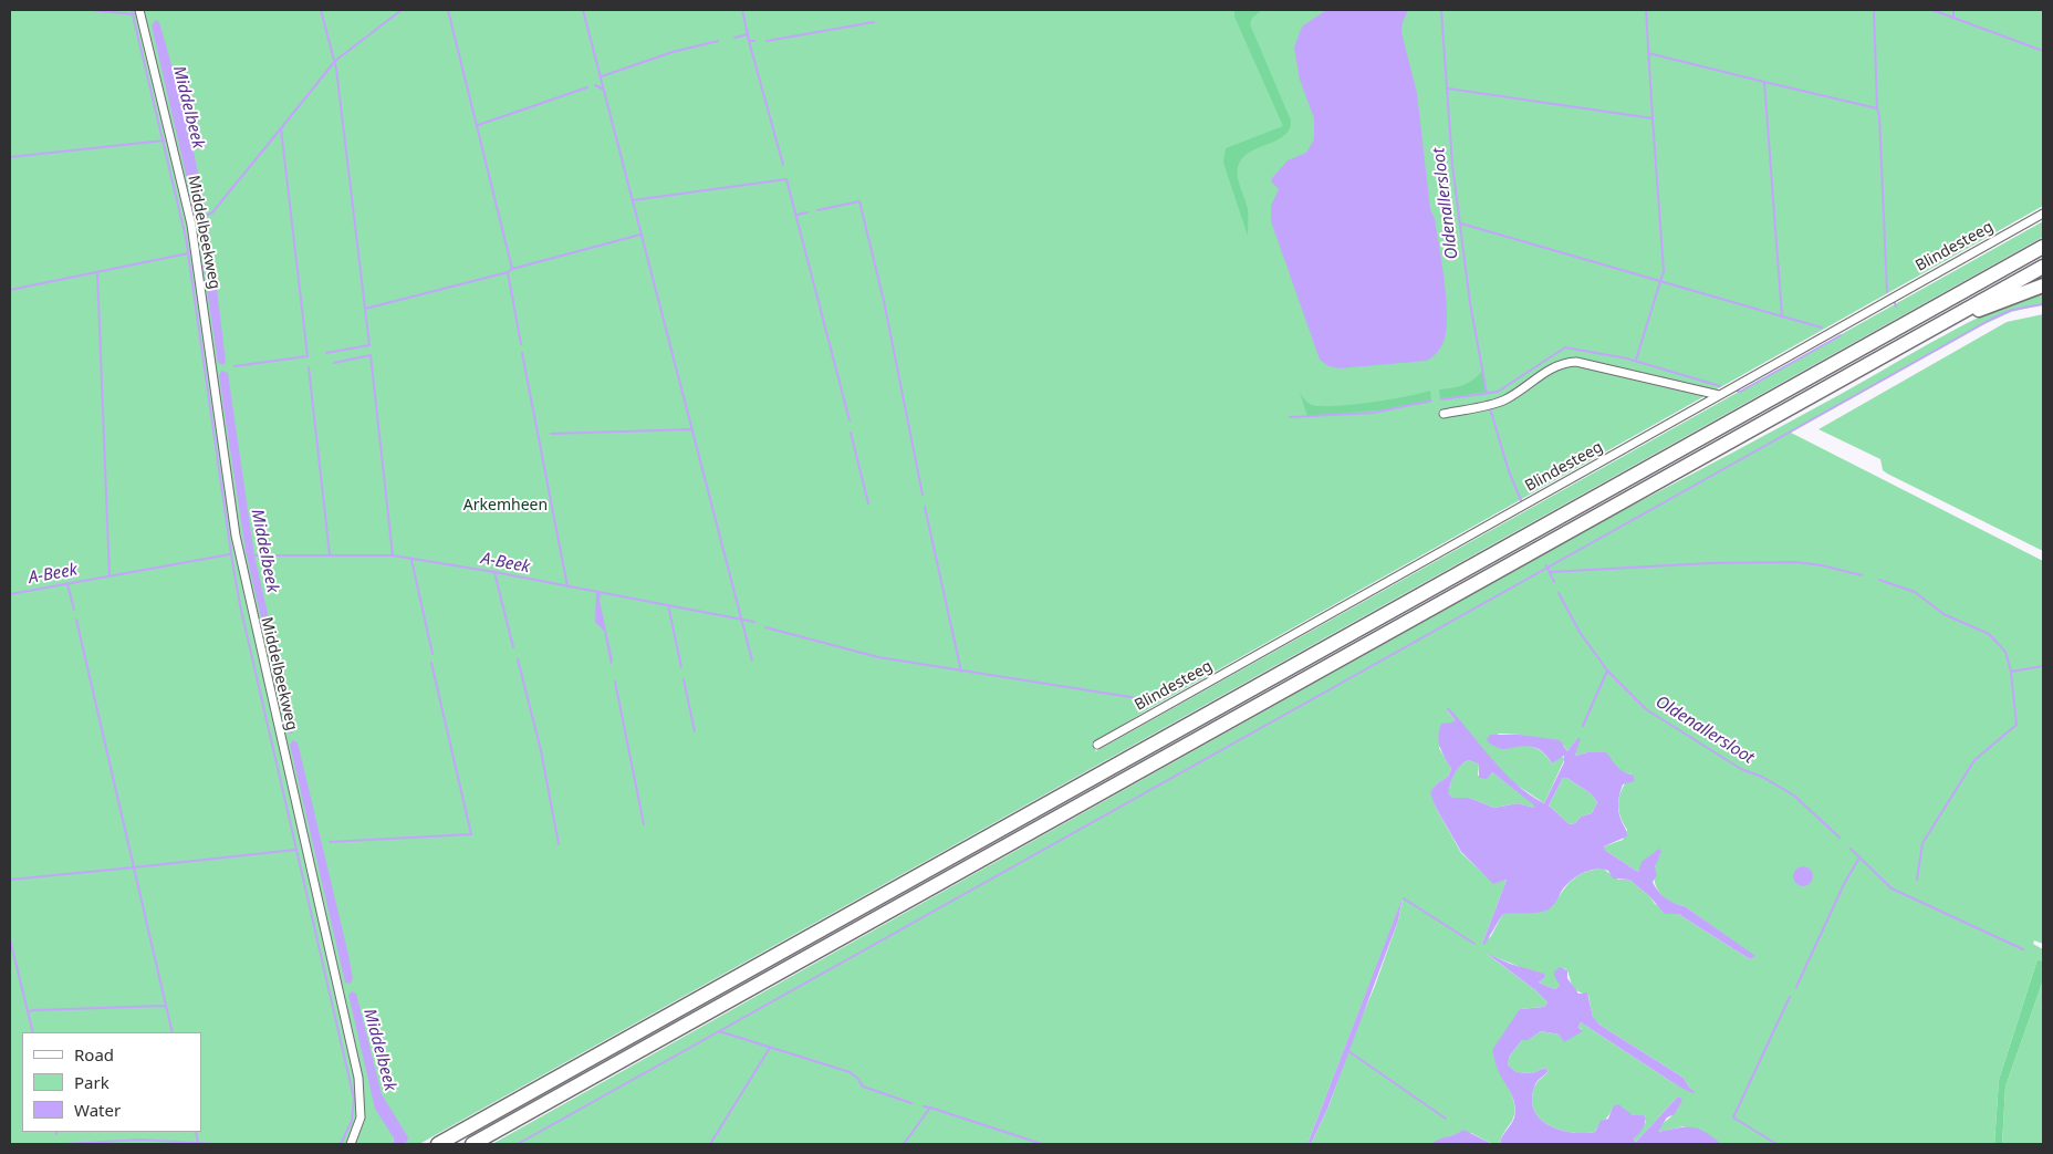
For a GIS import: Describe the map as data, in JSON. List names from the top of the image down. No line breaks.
{"streets":{"street":["Middelbeekweg","Blindesteeg"]},"water":["Middelbeek","Oldenallersloot","A-Beek"],"parks":["Arkemheen"],"legend":["Road","Park","Water"]}
